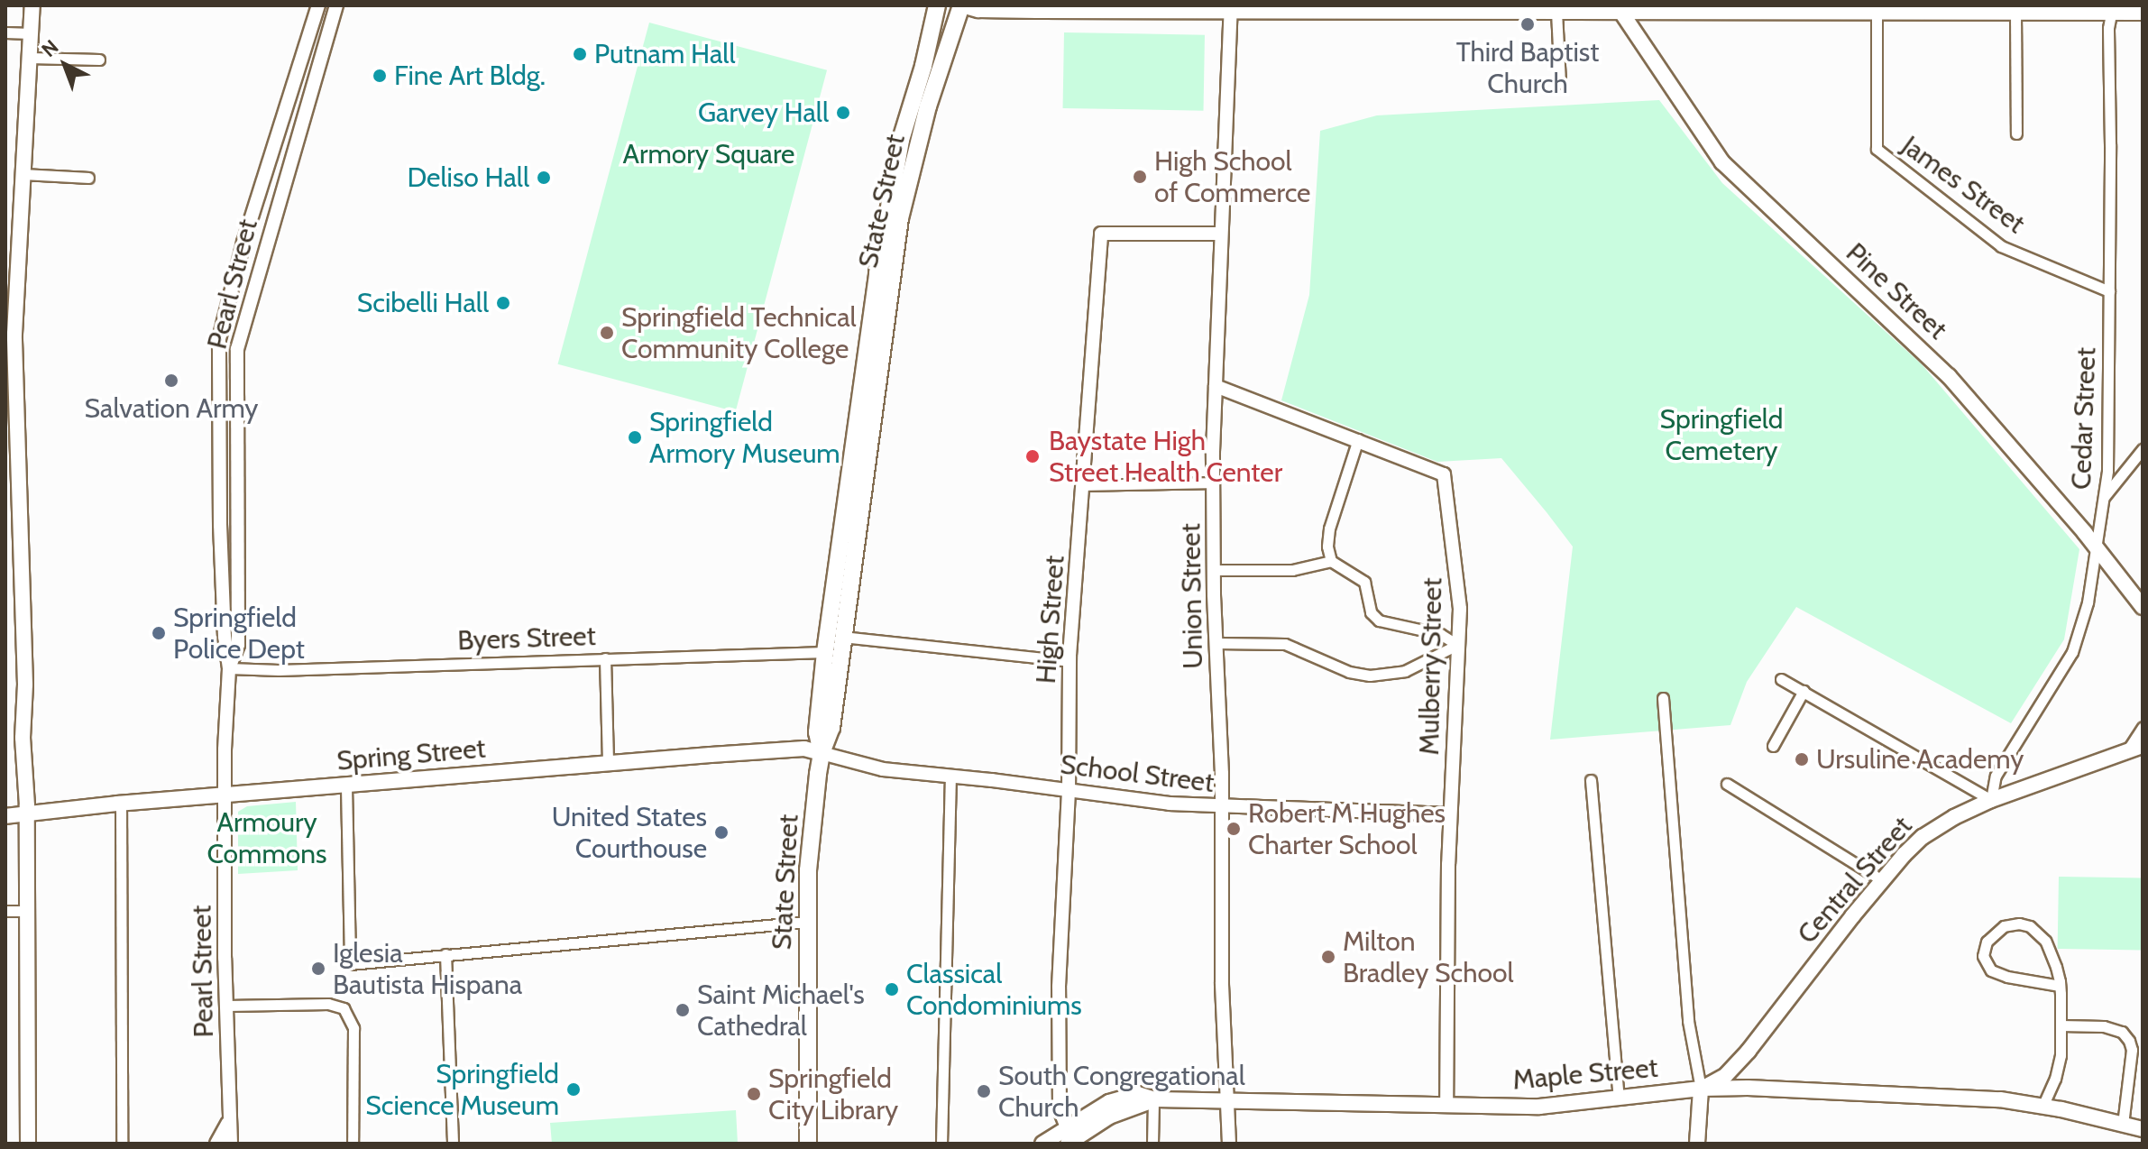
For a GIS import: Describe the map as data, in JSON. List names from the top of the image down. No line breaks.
{"streets":{"main road":["State Street","Pine Street","Spring Street","Central Street","Maple Street"],"street":["James Street","Pearl Street","Cedar Street","Union Street","High Street","Byers Street","Mulberry Street","School Street"]},"crossings":[["James Street","Cedar Street"],["State Street","Byers Street"],["State Street","Spring Street"],["State Street","School Street"],["Pearl Street","Byers Street"],["Pearl Street","Spring Street"],["Pine Street","Cedar Street"],["Cedar Street","Central Street"],["Union Street","High Street"],["Union Street","Mulberry Street"],["Union Street","School Street"],["Union Street","Maple Street"],["High Street","School Street"],["High Street","Maple Street"],["Mulberry Street","School Street"],["Mulberry Street","Maple Street"],["Spring Street","School Street"],["Central Street","Maple Street"]],"parks":["Armory Square","Springfield Cemetery","Armoury Commons"],"places":["Third Baptist Church","Putnam Hall","Fine Art Bldg.","Garvey Hall","High School of Commerce","Deliso Hall","Scibelli Hall","Springfield Technical Community College","Salvation Army","Springfield Armory Museum","Baystate High Street Health Center","Springfield Police Dept","Ursuline Academy","Robert M Hughes Charter School","United States Courthouse","Milton Bradley School","Iglesia Bautista Hispana","Classical Condominiums","Saint Michael's Cathedral","Springfield Science Museum","South Congregational Church","Springfield City Library"],"north":"top left"}
